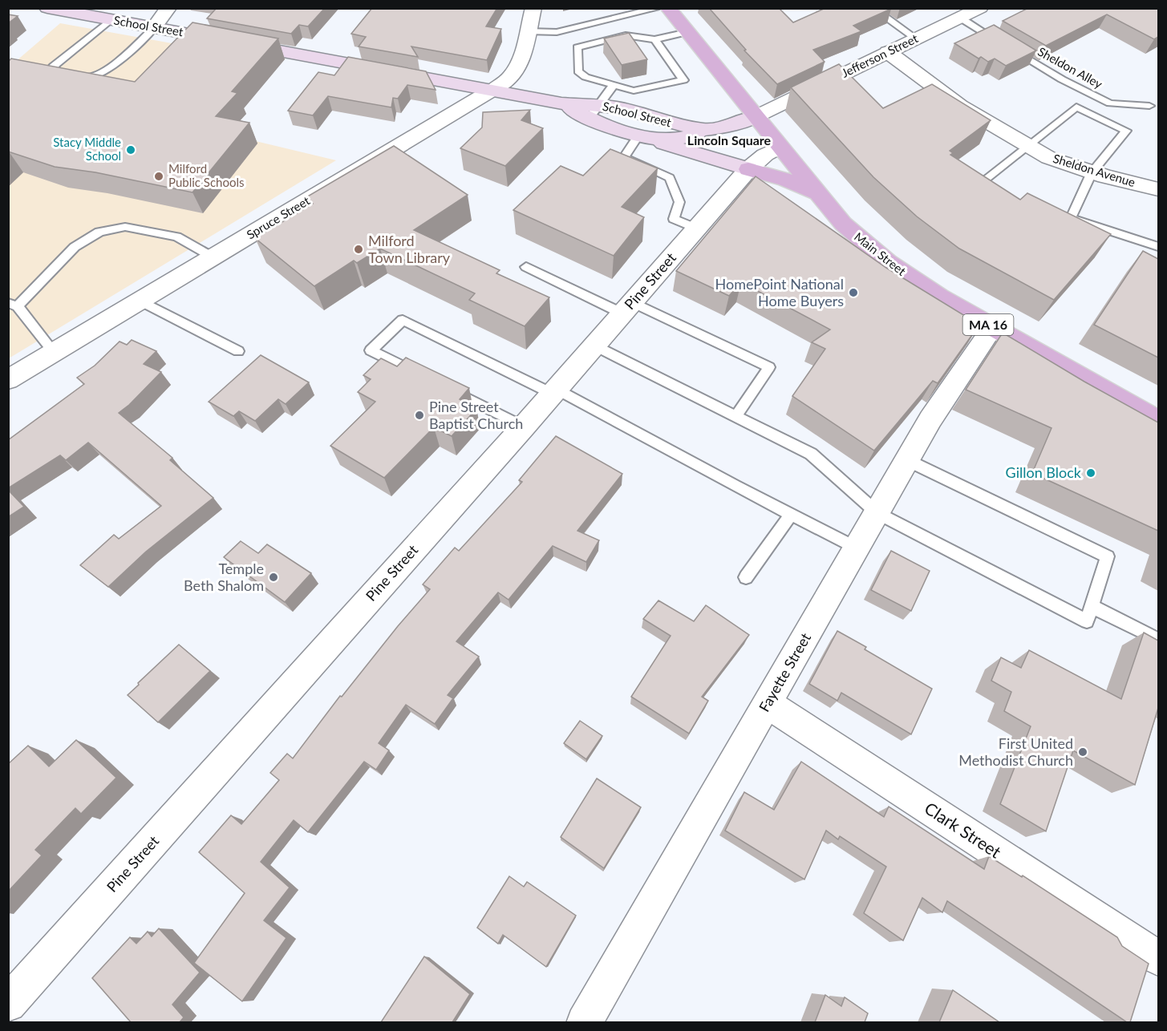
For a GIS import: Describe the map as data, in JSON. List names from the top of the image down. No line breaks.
{"streets":{"main road":["School Street","Main Street","MA 16"],"street":["Jefferson Street","Sheldon Avenue","Spruce Street","Pine Street","Fayette Street","Clark Street"],"lane":["Sheldon Alley"]},"crossings":[["School Street","Jefferson Street"],["School Street","Spruce Street"],["School Street","Main Street"],["Jefferson Street","Sheldon Alley"],["Jefferson Street","Sheldon Avenue"],["Jefferson Street","Main Street"],["Main Street","Pine Street"],["Main Street","Fayette Street"],["Fayette Street","Clark Street"]],"districts":["Lincoln Square"],"places":["Stacy Middle School","Milford Public Schools","Milford Town Library","HomePoint National Home Buyers","Pine Street Baptist Church","Gillon Block","Temple Beth Shalom","First United Methodist Church"]}
